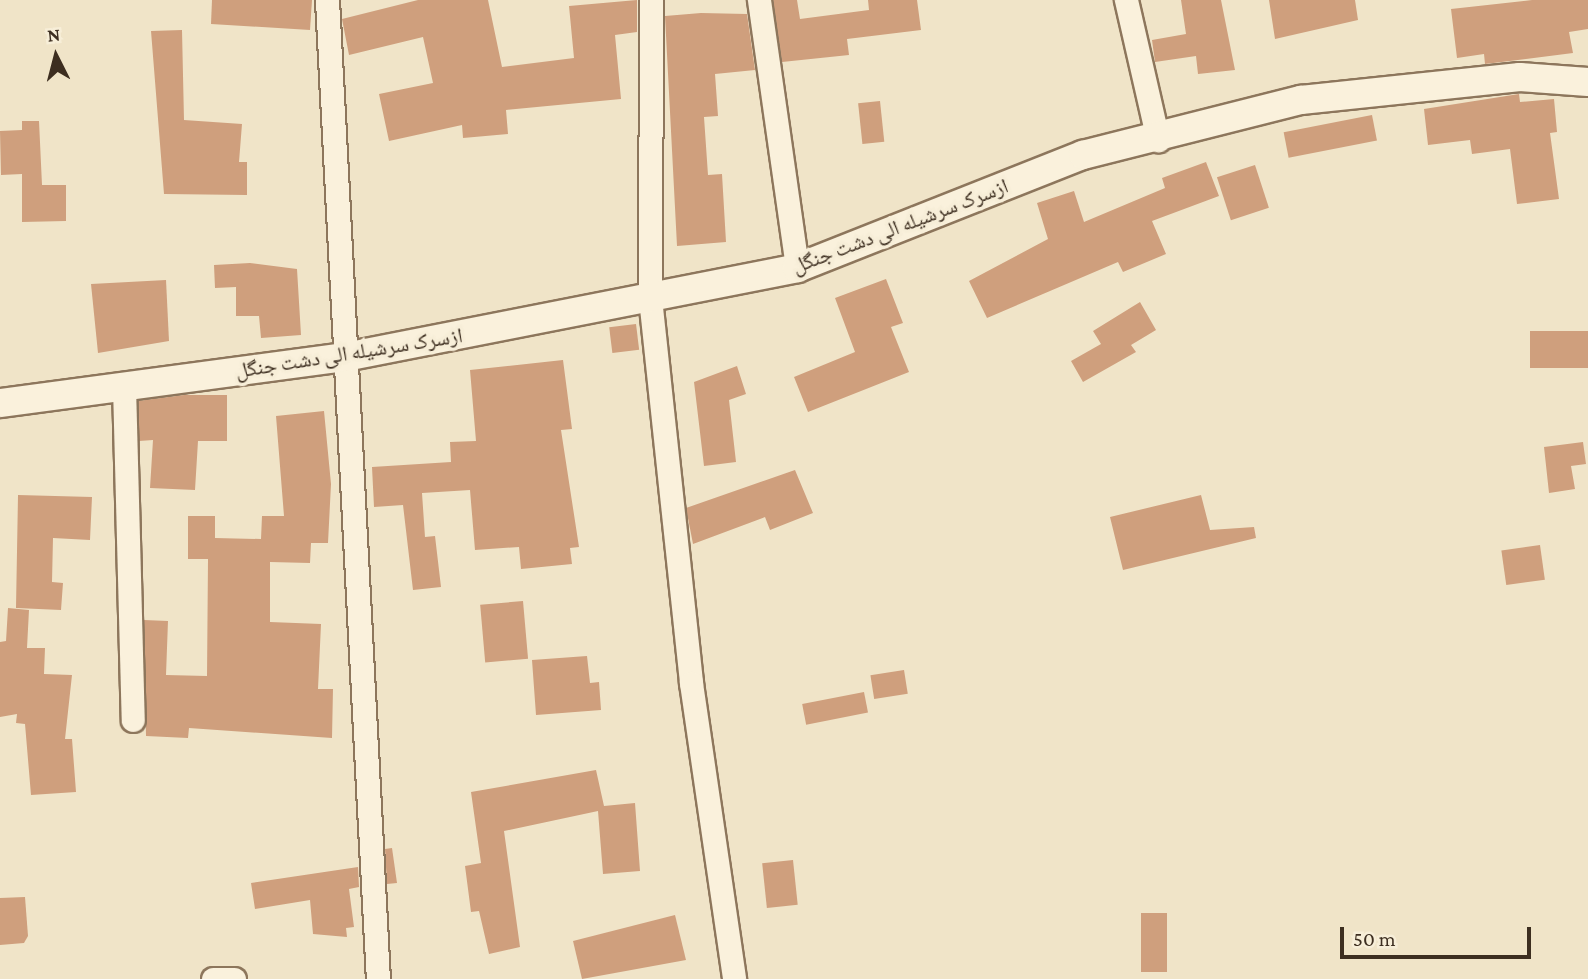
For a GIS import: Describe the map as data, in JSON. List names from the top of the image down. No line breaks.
{"streets":{"street":["ازسرک سرشیله الی دشت جنگل"]},"scale_bar":"50 m","north":"top"}
